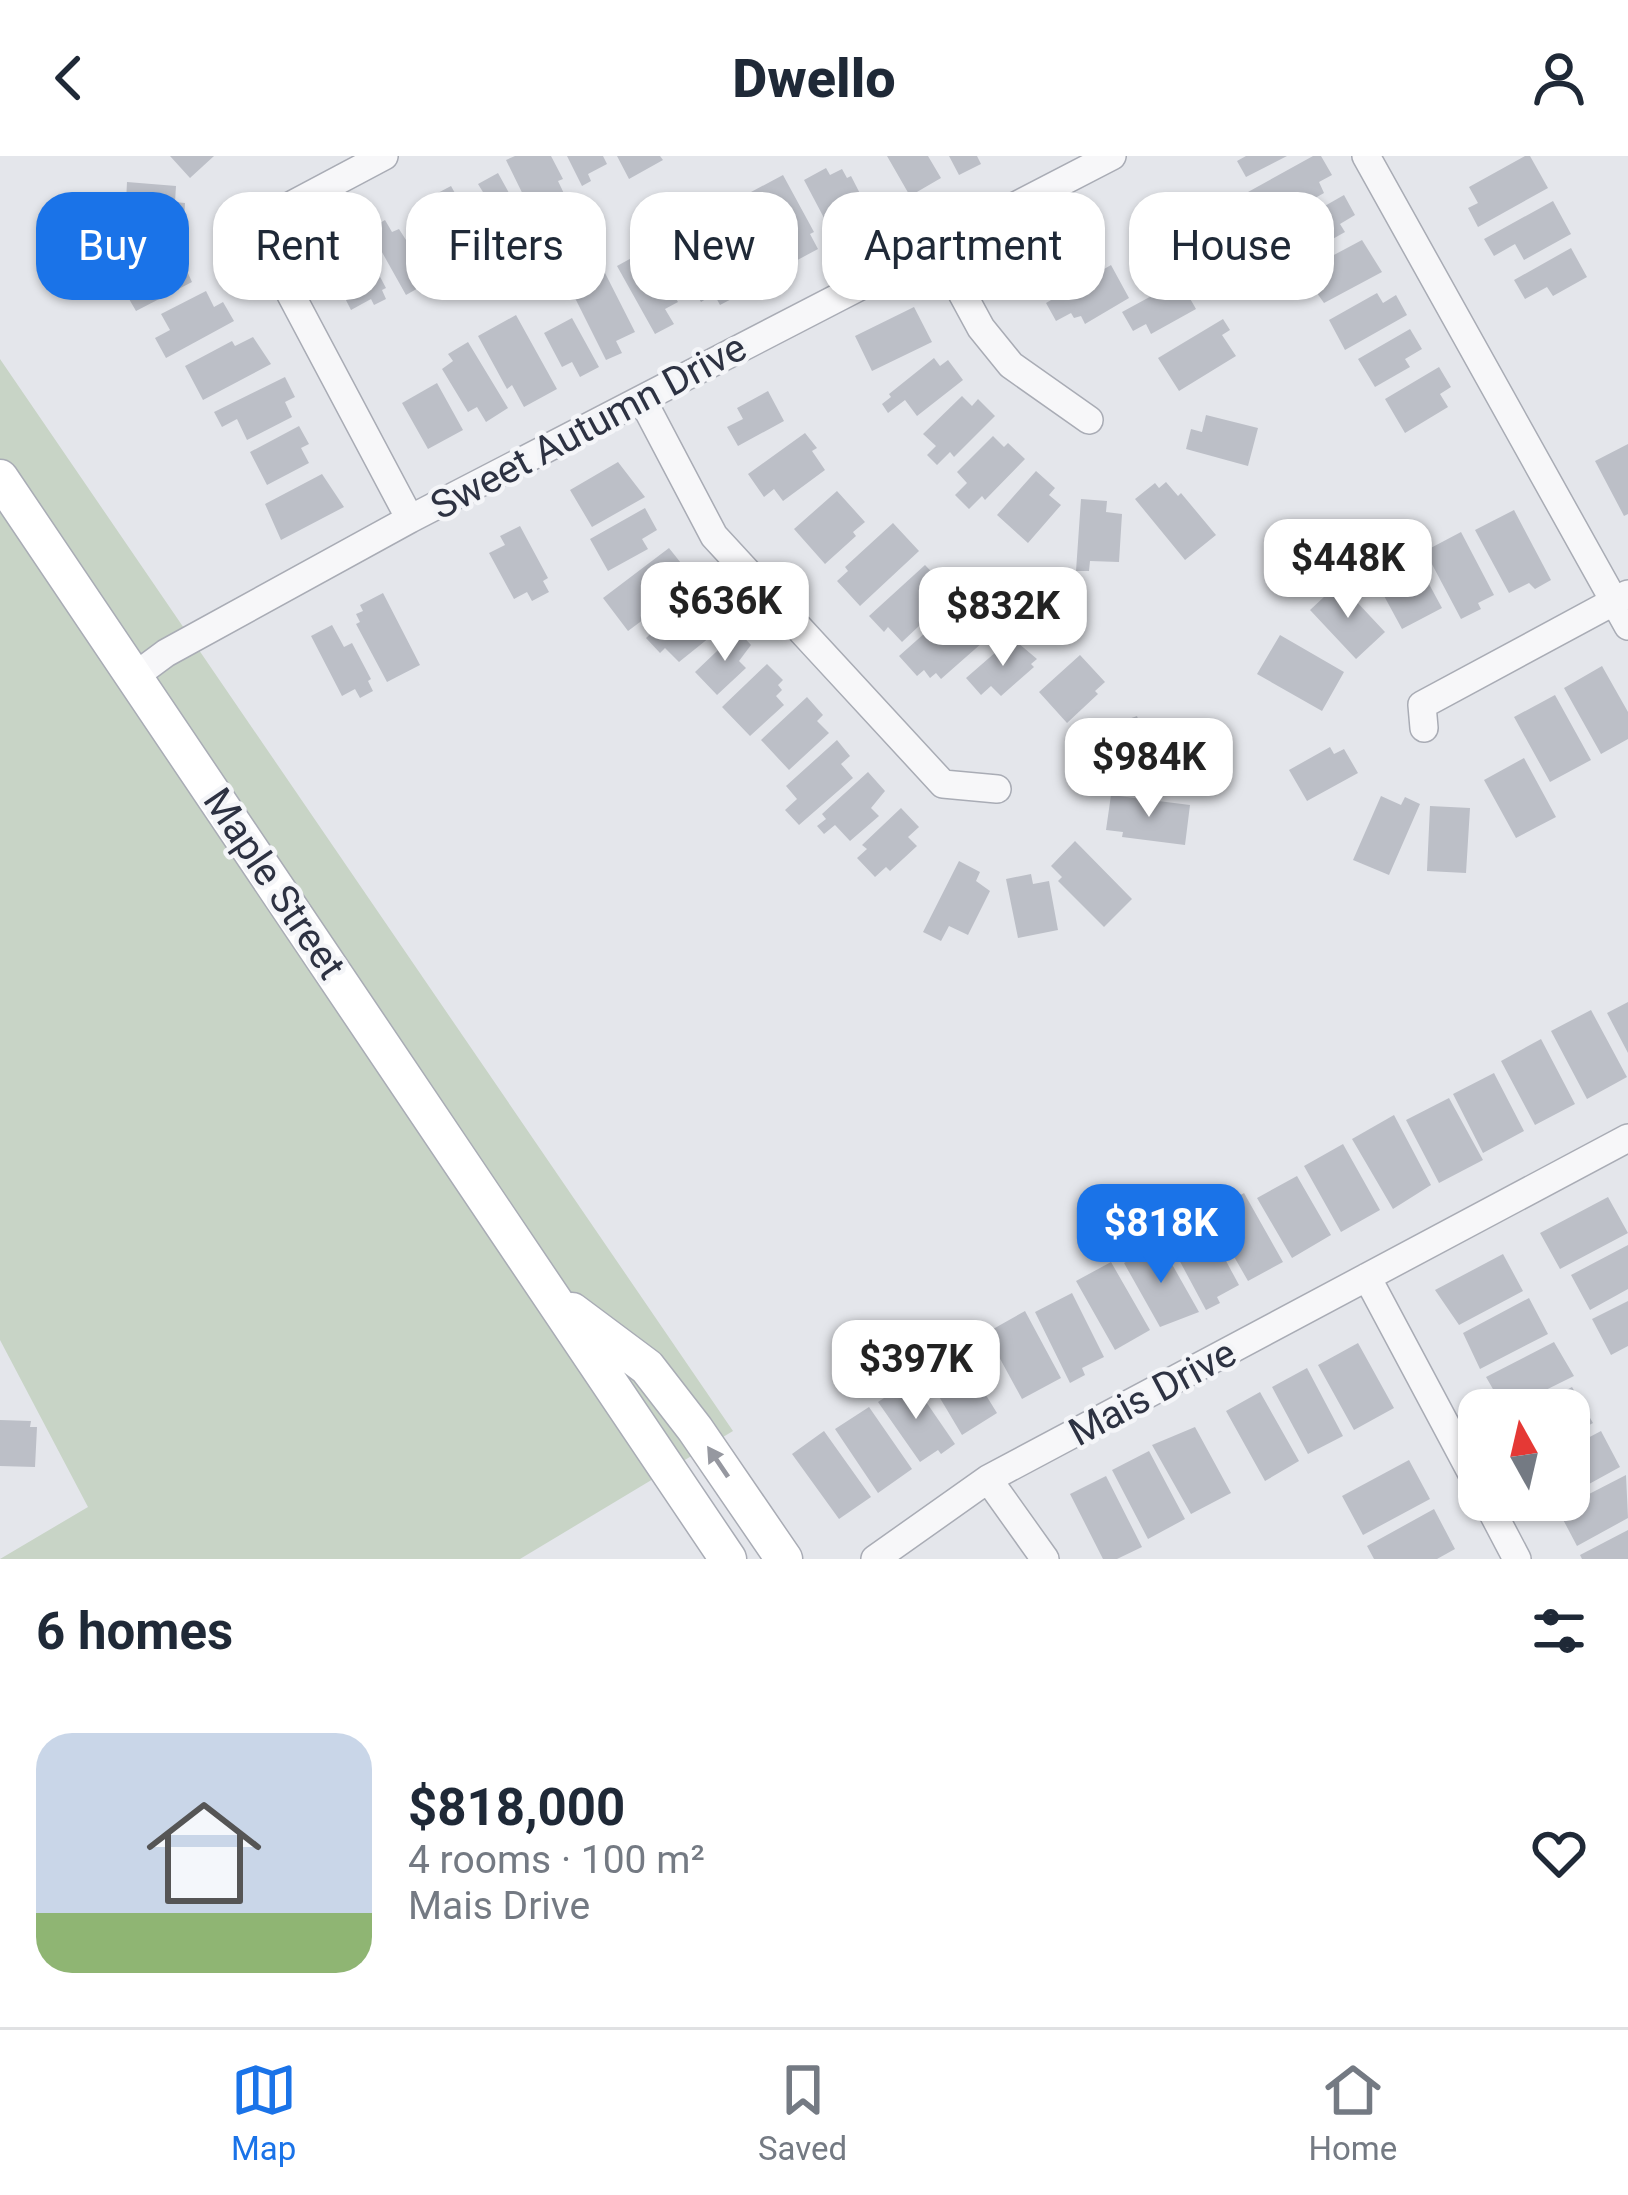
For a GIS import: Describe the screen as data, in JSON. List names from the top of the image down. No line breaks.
{"streets":{"street":["Sweet Autumn Drive","Maple Street","Mais Drive"]},"crossings":[["Sweet Autumn Drive","Maple Street"]],"north":"top","page":{"header":"Dwello","chip":["Buy","Rent","Filters","New","Apartment","House"],"price":["$448K","$636K","$832K","$984K","$818K","$397K"],"heading":"6 homes","list":[{"name":"$818,000","note":"4 rooms · 100 m² · Mais Drive"}],"tabs":["Map","Saved","Home"]}}
